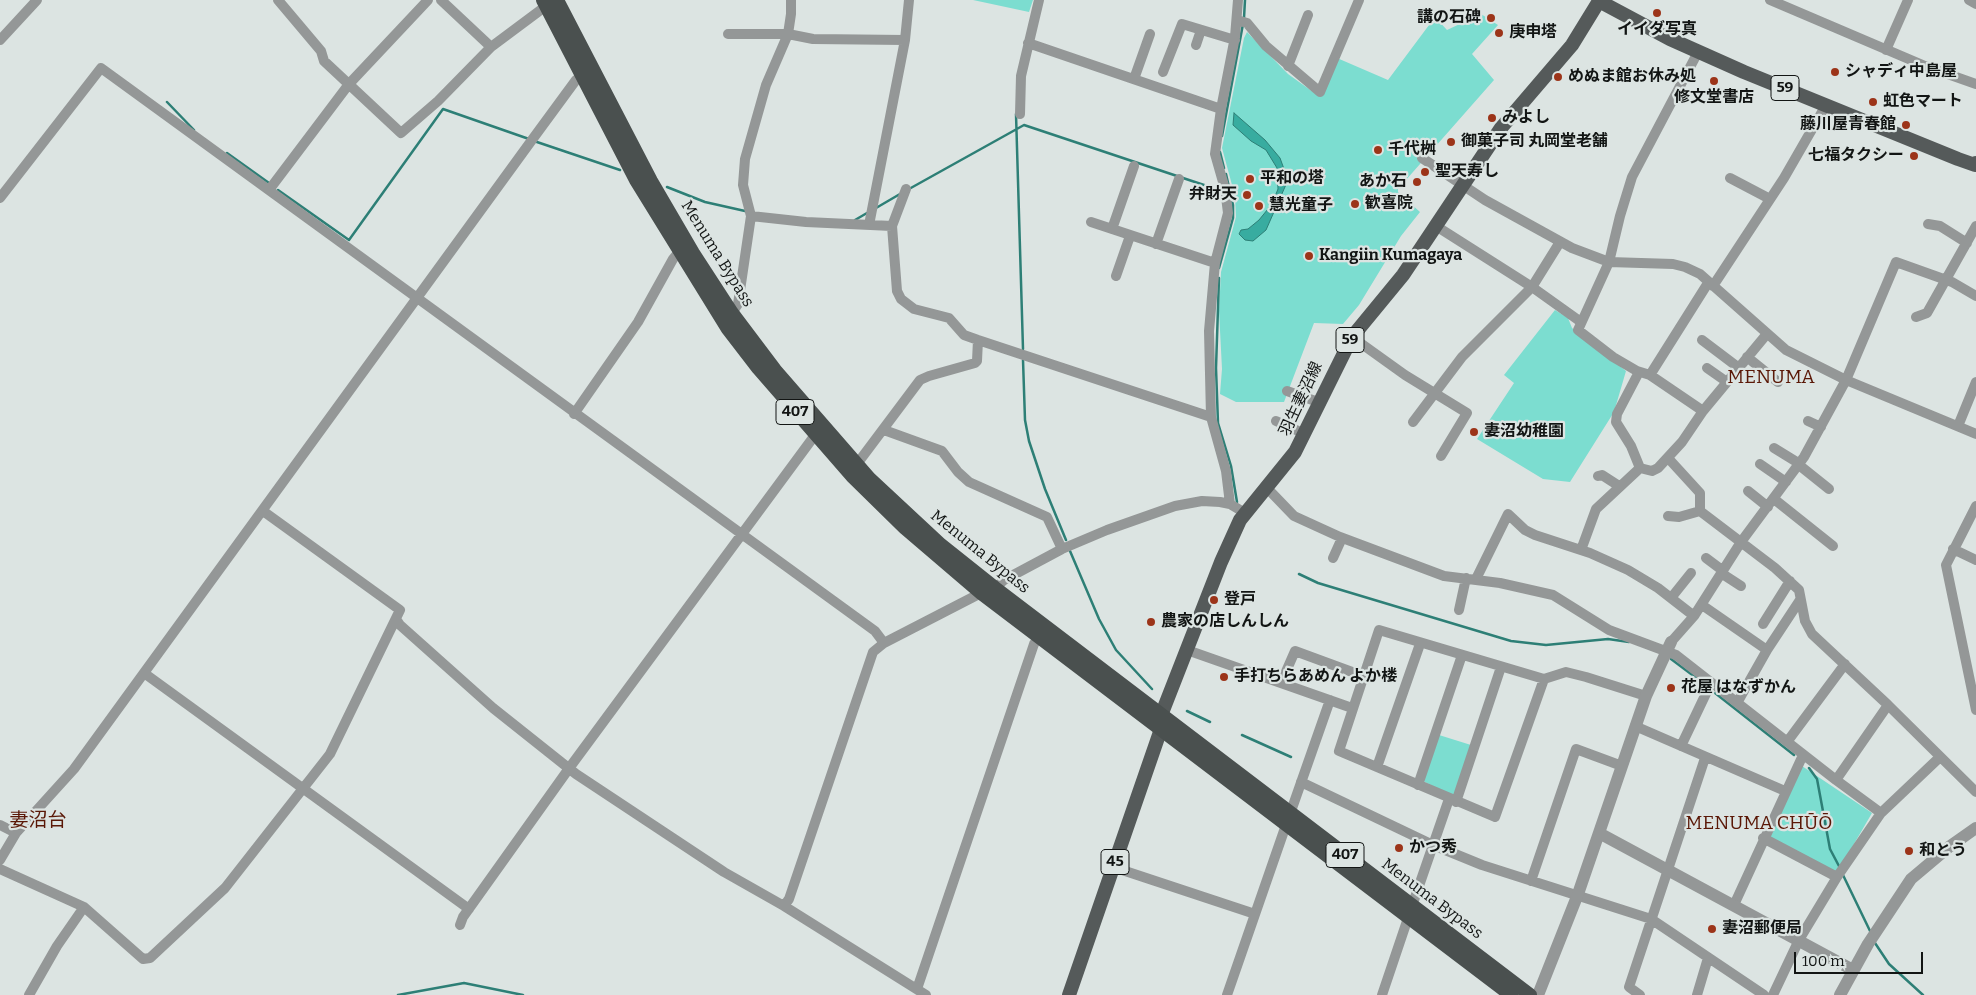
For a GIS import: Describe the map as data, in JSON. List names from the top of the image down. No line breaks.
{"streets":{"highway":["Menuma Bypass","407"],"main road":["59","羽生妻沼線","45"]},"crossings":[["59","羽生妻沼線"],["Menuma Bypass","羽生妻沼線"],["Menuma Bypass","45"],["羽生妻沼線","45"]],"districts":["MENUMA","妻沼台","MENUMA CHŪŌ"],"places":["イイダ写真","講の石碑","庚申塔","シャディ中島屋","めぬま館お休み処","修文堂書店","虹色マート","みよし","藤川屋青春館","御菓子司 丸岡堂老舗","千代桝","七福タクシー","聖天寿し","平和の塔","あか石","弁財天","歓喜院","慧光童子","Kangiin Kumagaya","妻沼幼稚園","登戸","農家の店しんしん","手打ちらあめん よか楼","花屋 はなずかん","かつ秀","和とう","妻沼郵便局"],"scale_bar":"100 m"}
